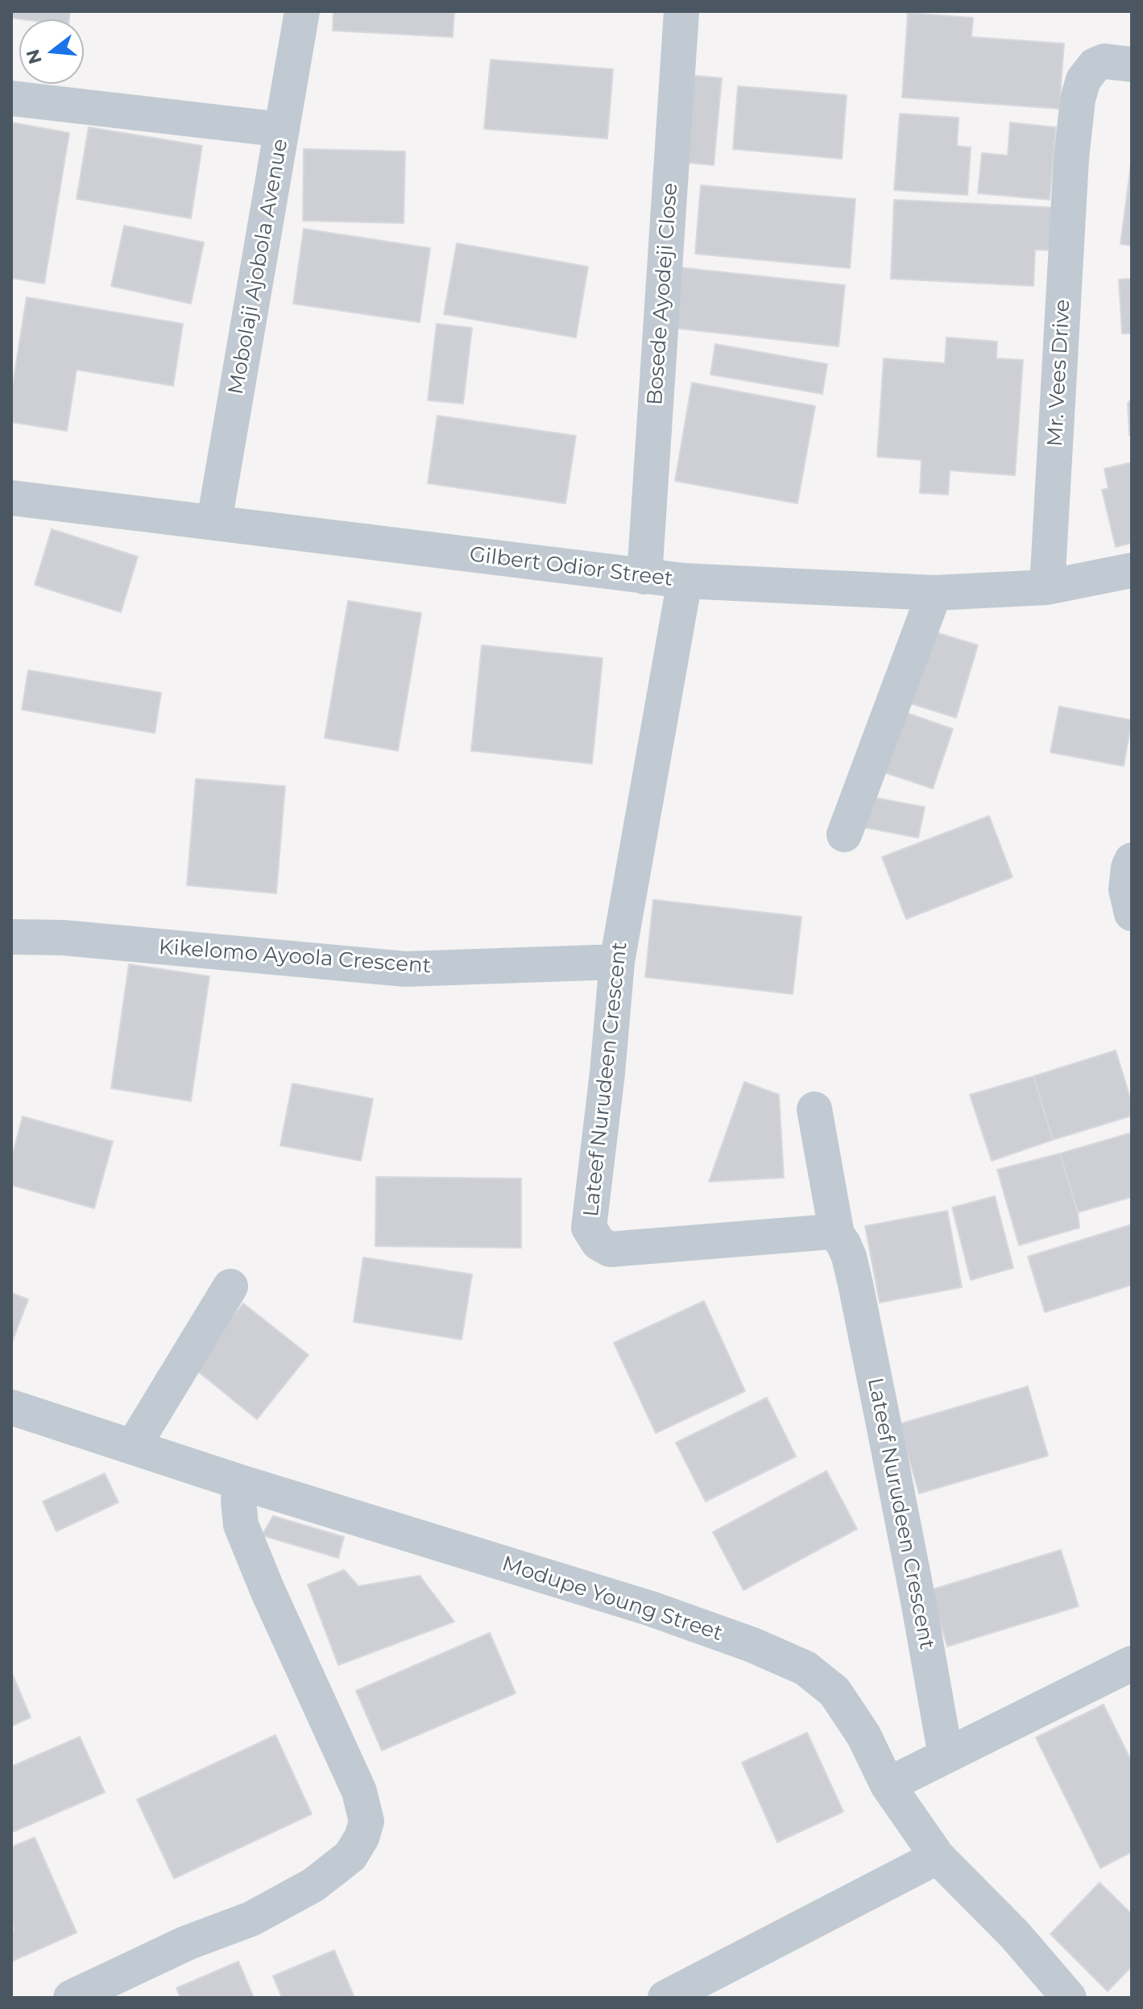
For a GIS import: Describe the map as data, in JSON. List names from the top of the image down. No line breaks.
{"streets":{"street":["Mobolaji Ajobola Avenue","Bosede Ayodeji Close","Mr. Vees Drive","Gilbert Odior Street","Kikelomo Ayoola Crescent","Lateef Nurudeen Crescent","Modupe Young Street"]},"crossings":[["Mobolaji Ajobola Avenue","Gilbert Odior Street"],["Bosede Ayodeji Close","Gilbert Odior Street"],["Mr. Vees Drive","Gilbert Odior Street"],["Gilbert Odior Street","Lateef Nurudeen Crescent"],["Kikelomo Ayoola Crescent","Lateef Nurudeen Crescent"]],"north":"left"}
